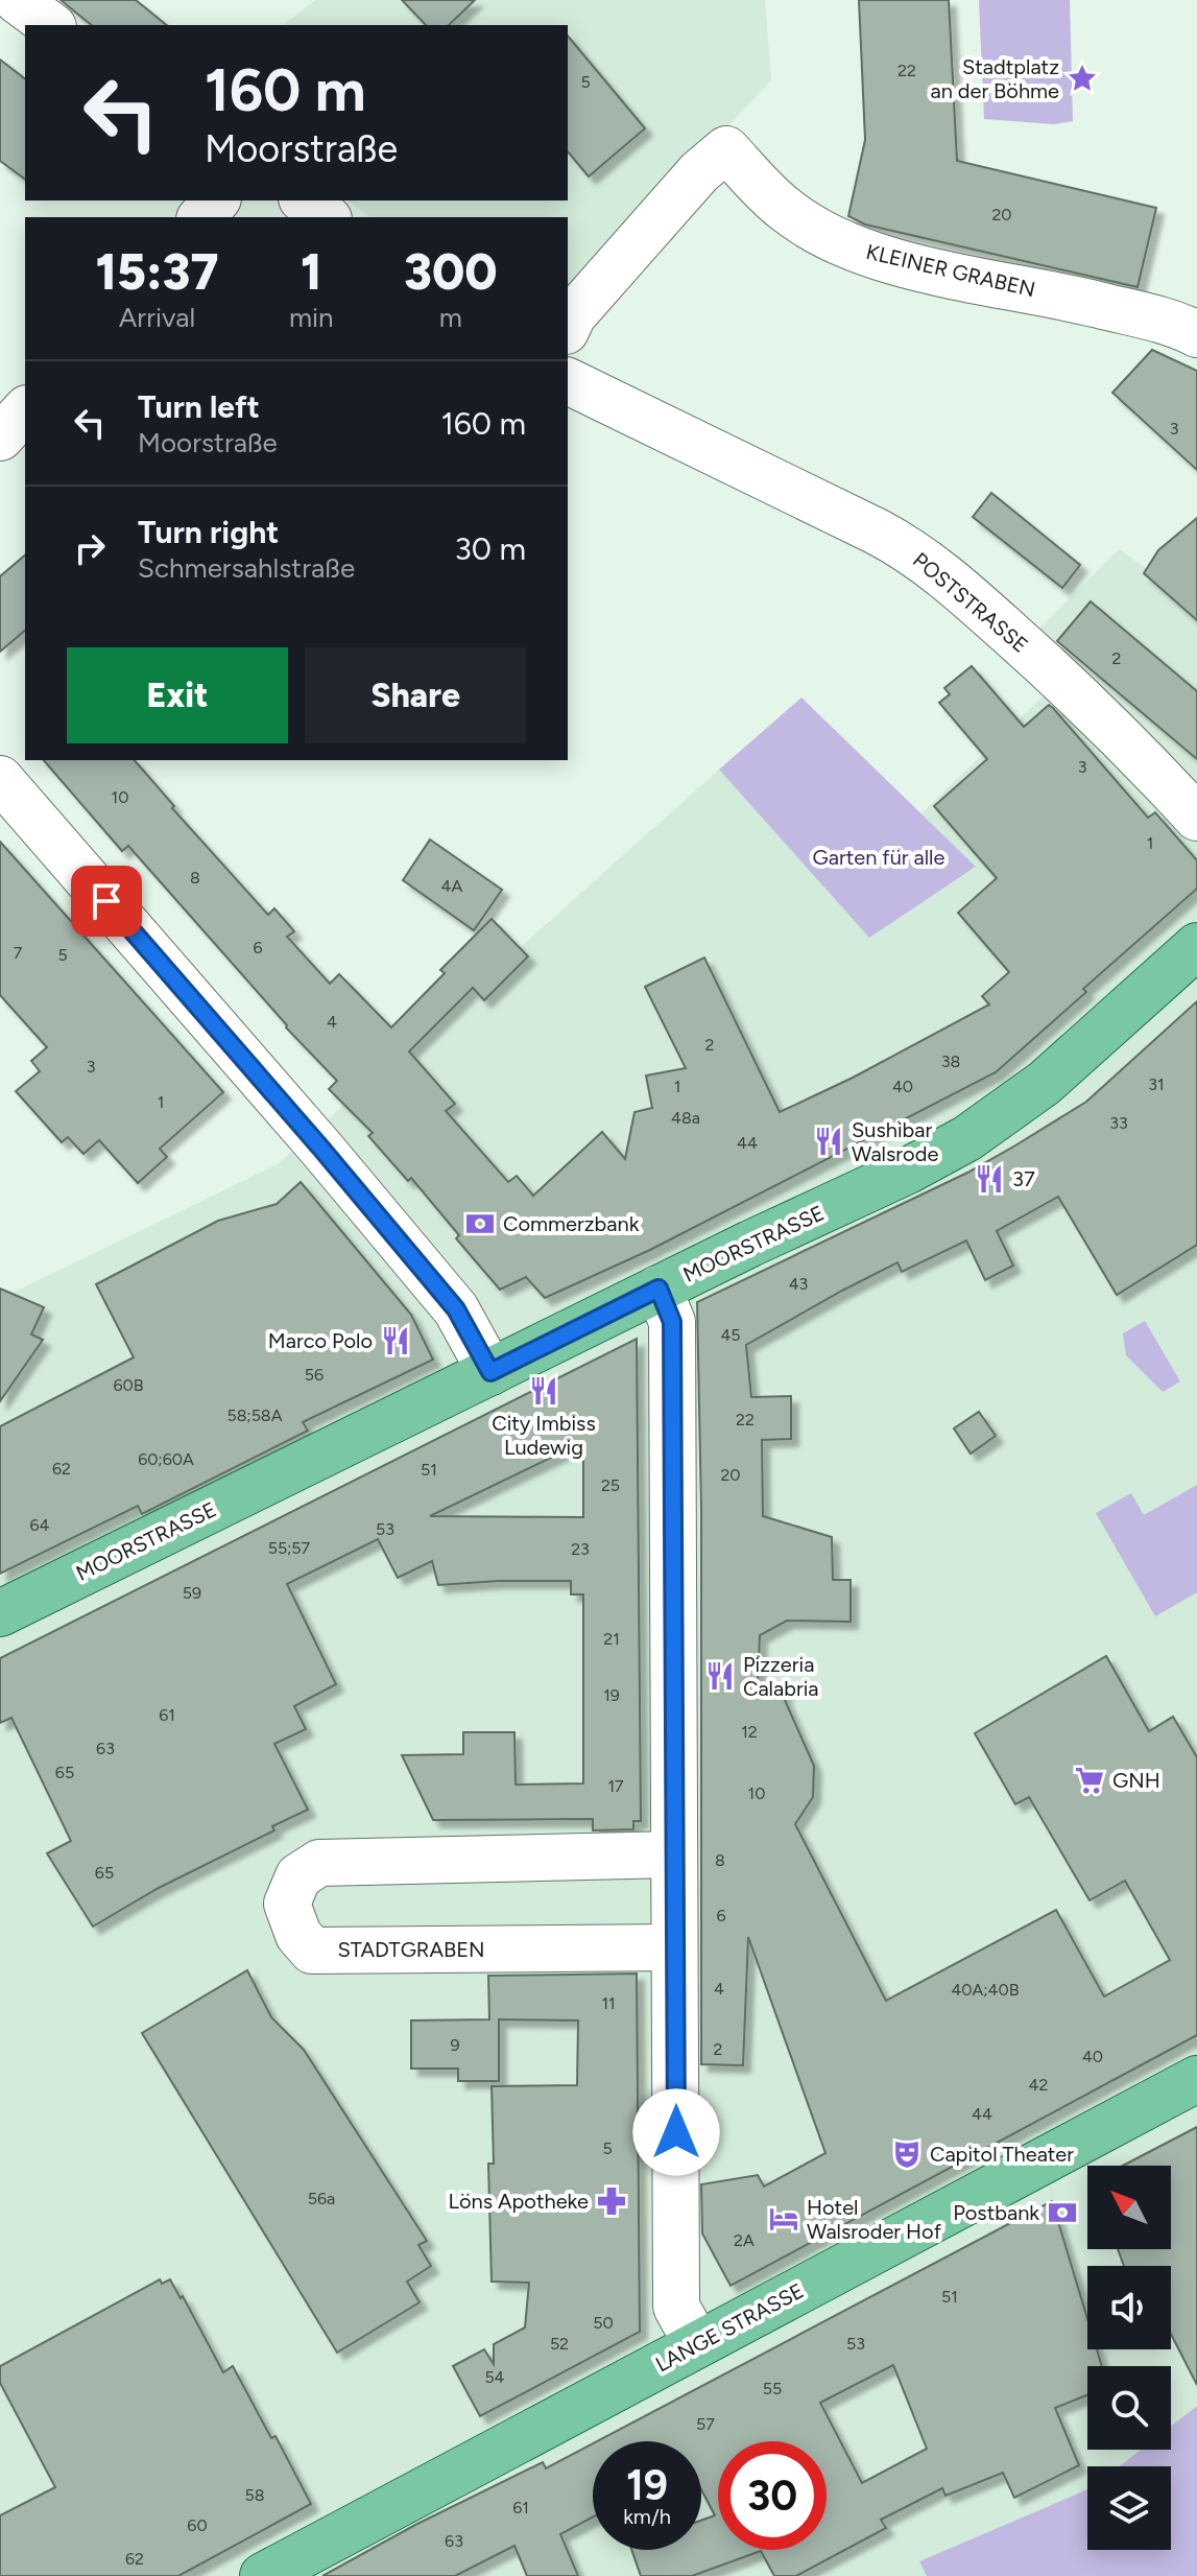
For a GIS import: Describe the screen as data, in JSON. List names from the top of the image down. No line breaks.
{"streets":{"main road":["MOORSTRASSE","LANGE STRASSE"],"street":["KLEINER GRABEN","POSTSTRASSE","STADTGRABEN"]},"parks":["Garten für alle"],"places":{"place":["Stadtplatz an der Böhme"],"restaurant":["Sushibar Walsrode","37","Marco Polo","City Imbiss Ludewig","Pizzeria Calabria"],"bank":["Commerzbank","Postbank"],"supermarket":["GNH"],"theatre":["Capitol Theater"],"pharmacy":["Löns Apotheke"],"hotel":["Hotel Walsroder Hof"]},"house_numbers":["22","5","20","3","2","3","10","1","8","4A","6","7","5","4","2","38","3","31","1","40","1","48a","33","44","43","45","56","60B","58;58A","22","60;60A","62","51","20","25","64","53","55;57","23","59","21","19","61","12","63","65","17","10","8","65","6","4","40A;40B","11","9","2","40","42","44","5","56a","2A","51","50","52","53","54","55","57","58","61","60","63","62"],"north":"top left","page":{"turn":["160 m","Moorstraße"],"eta":["15:37","Arrival","1","min","300","m"],"list":[{"name":"Turn left","note":"Moorstraße","value":"160 m"},{"name":"Turn right","note":"Schmersahlstraße","value":"30 m"}],"buttons":["Exit","Share"],"speed":"19 km/h","limit":"30"}}
